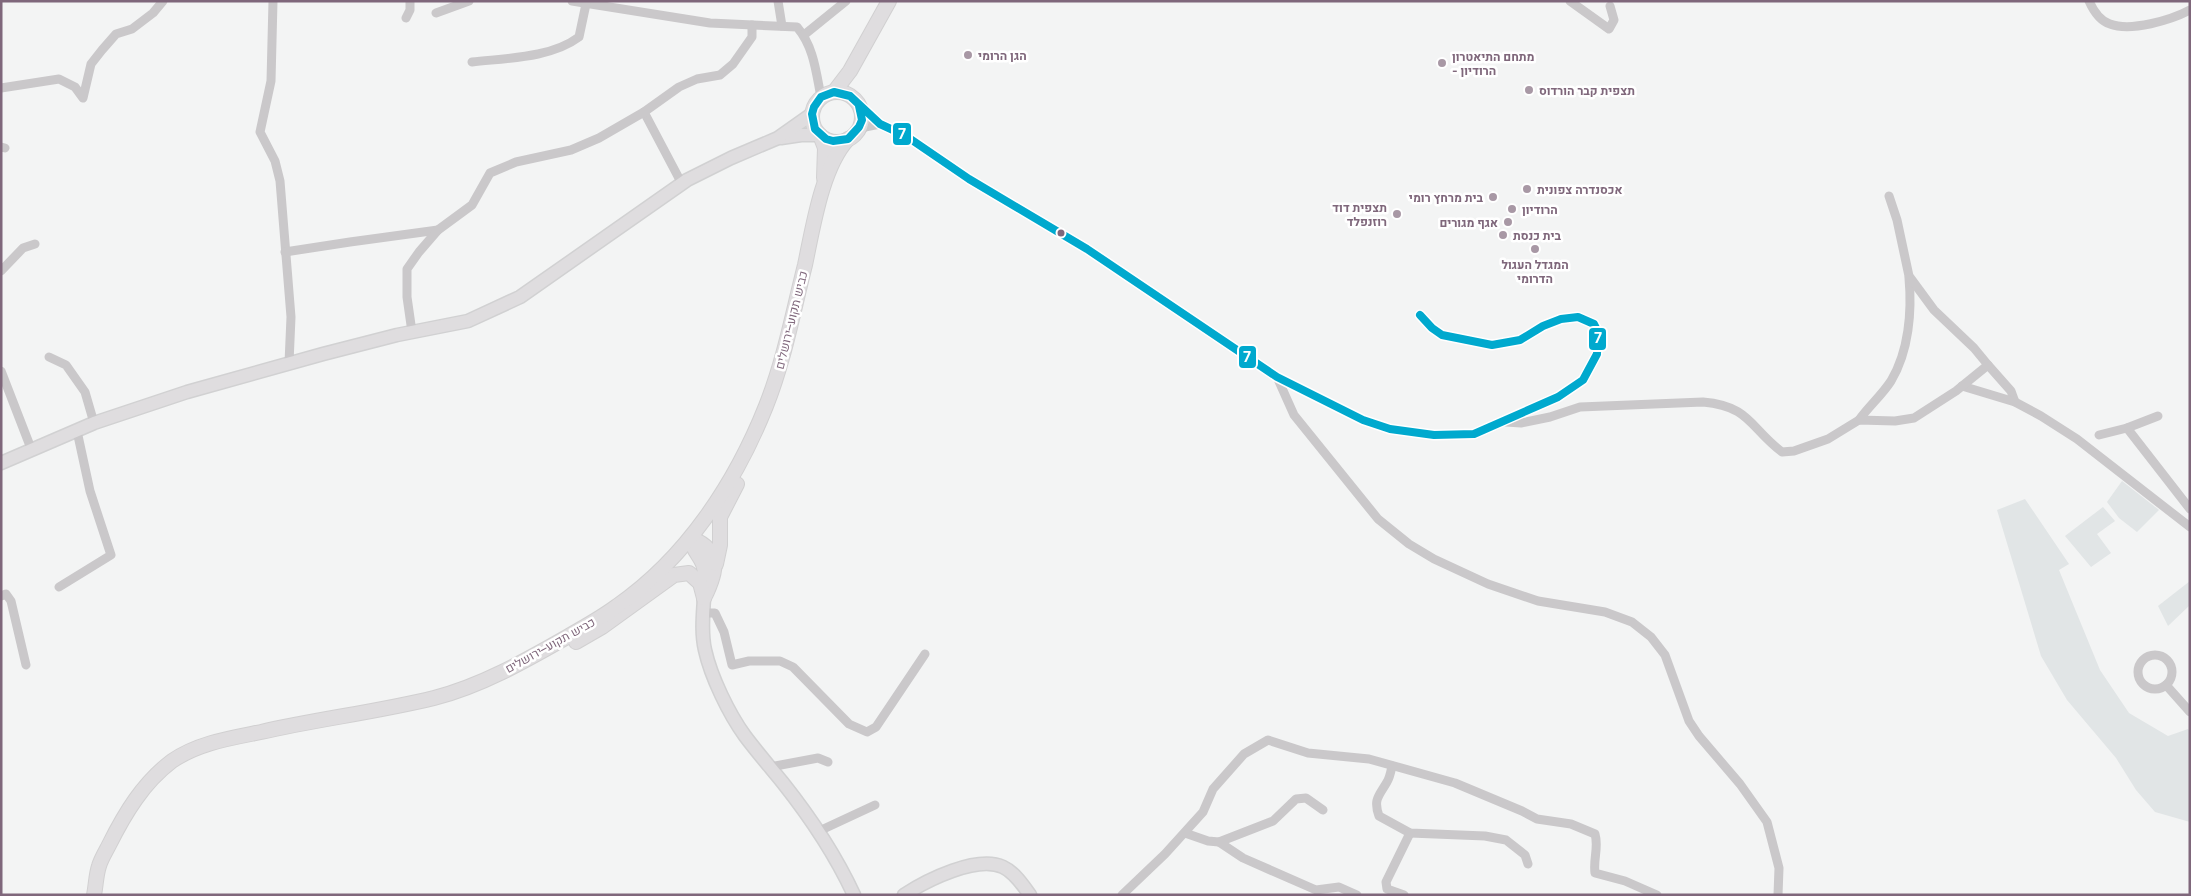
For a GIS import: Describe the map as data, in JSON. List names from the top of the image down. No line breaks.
{"streets":{"main road":["כביש תקוע–ירושלים"]},"places":["הגן הרומי","מתחם התיאטרון - הרודיון","תצפית קבר הורדוס","אכסנדרה צפונית","בית מרחץ רומי","הרודיון","תצפית דוד רוזנפלד","אגף מגורים","בית כנסת","המגדל העגול הדרומי"],"lines":["transit line 7"]}
